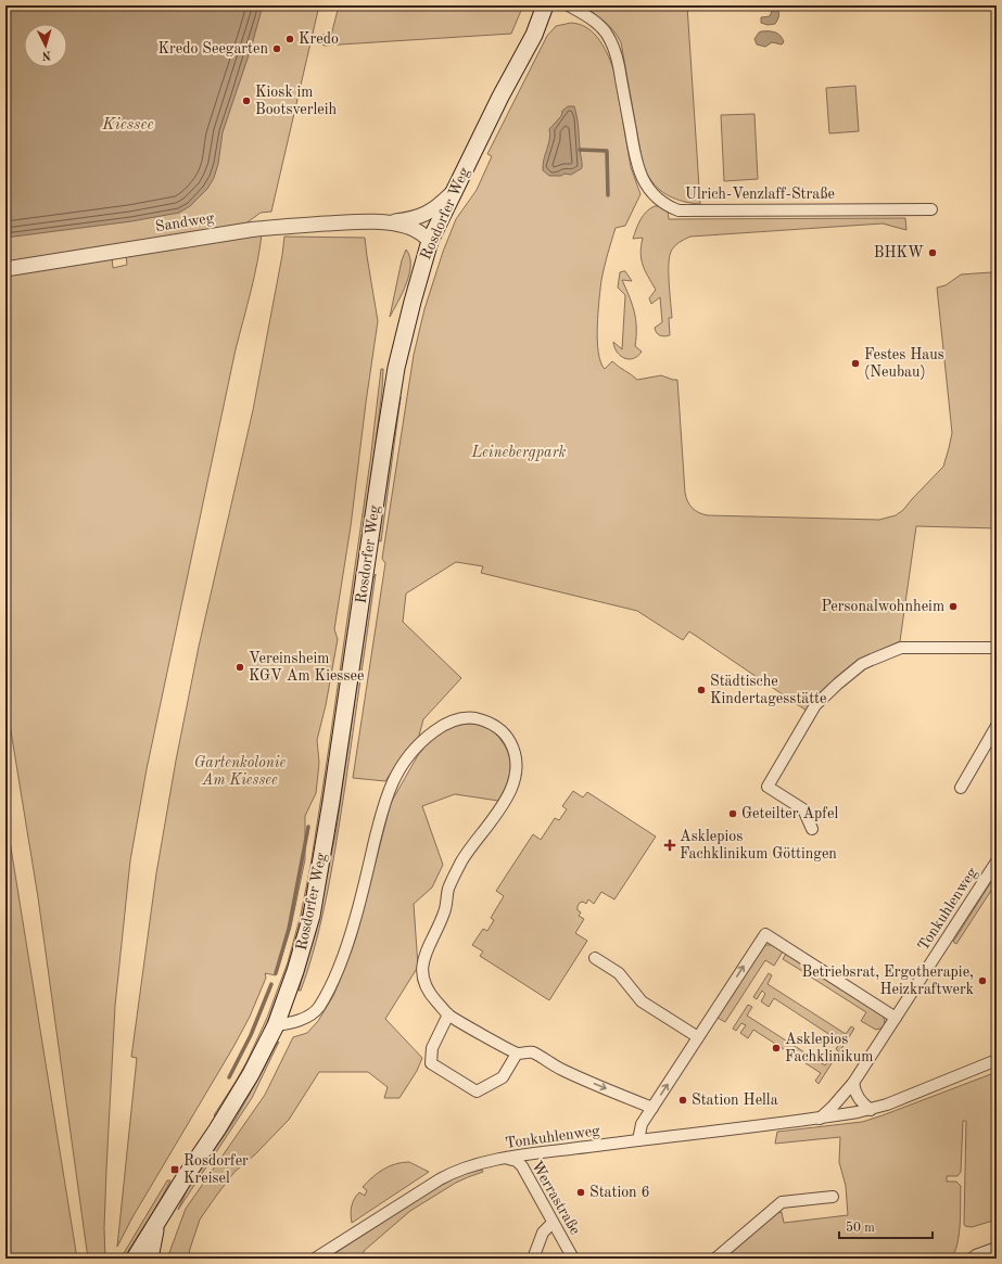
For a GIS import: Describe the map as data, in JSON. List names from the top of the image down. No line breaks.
{"streets":{"main road":["Rosdorfer Weg"],"street":["Ulrich-Venzlaff-Straße","Sandweg","Tonkuhlenweg","Werrastraße"]},"crossings":[["Rosdorfer Weg","Sandweg"],["Tonkuhlenweg","Werrastraße"]],"water":["Kiessee"],"parks":["Leinebergpark","Gartenkolonie Am Kiessee"],"places":{"other":["Kredo","Kredo Seegarten","Kiosk im Bootsverleih","BHKW","Festes Haus (Neubau)","Personalwohnheim","Vereinsheim KGV Am Kiessee","Städtische Kindertagesstätte","Geteilter Apfel","Betriebsrat, Ergotherapie, Heizkraftwerk","Asklepios Fachklinikum","Station Hella","Station 6"],"health":["Asklepios Fachklinikum Göttingen"],"transit":["Rosdorfer Kreisel"]},"scale_bar":"50 m","north":"bottom"}
